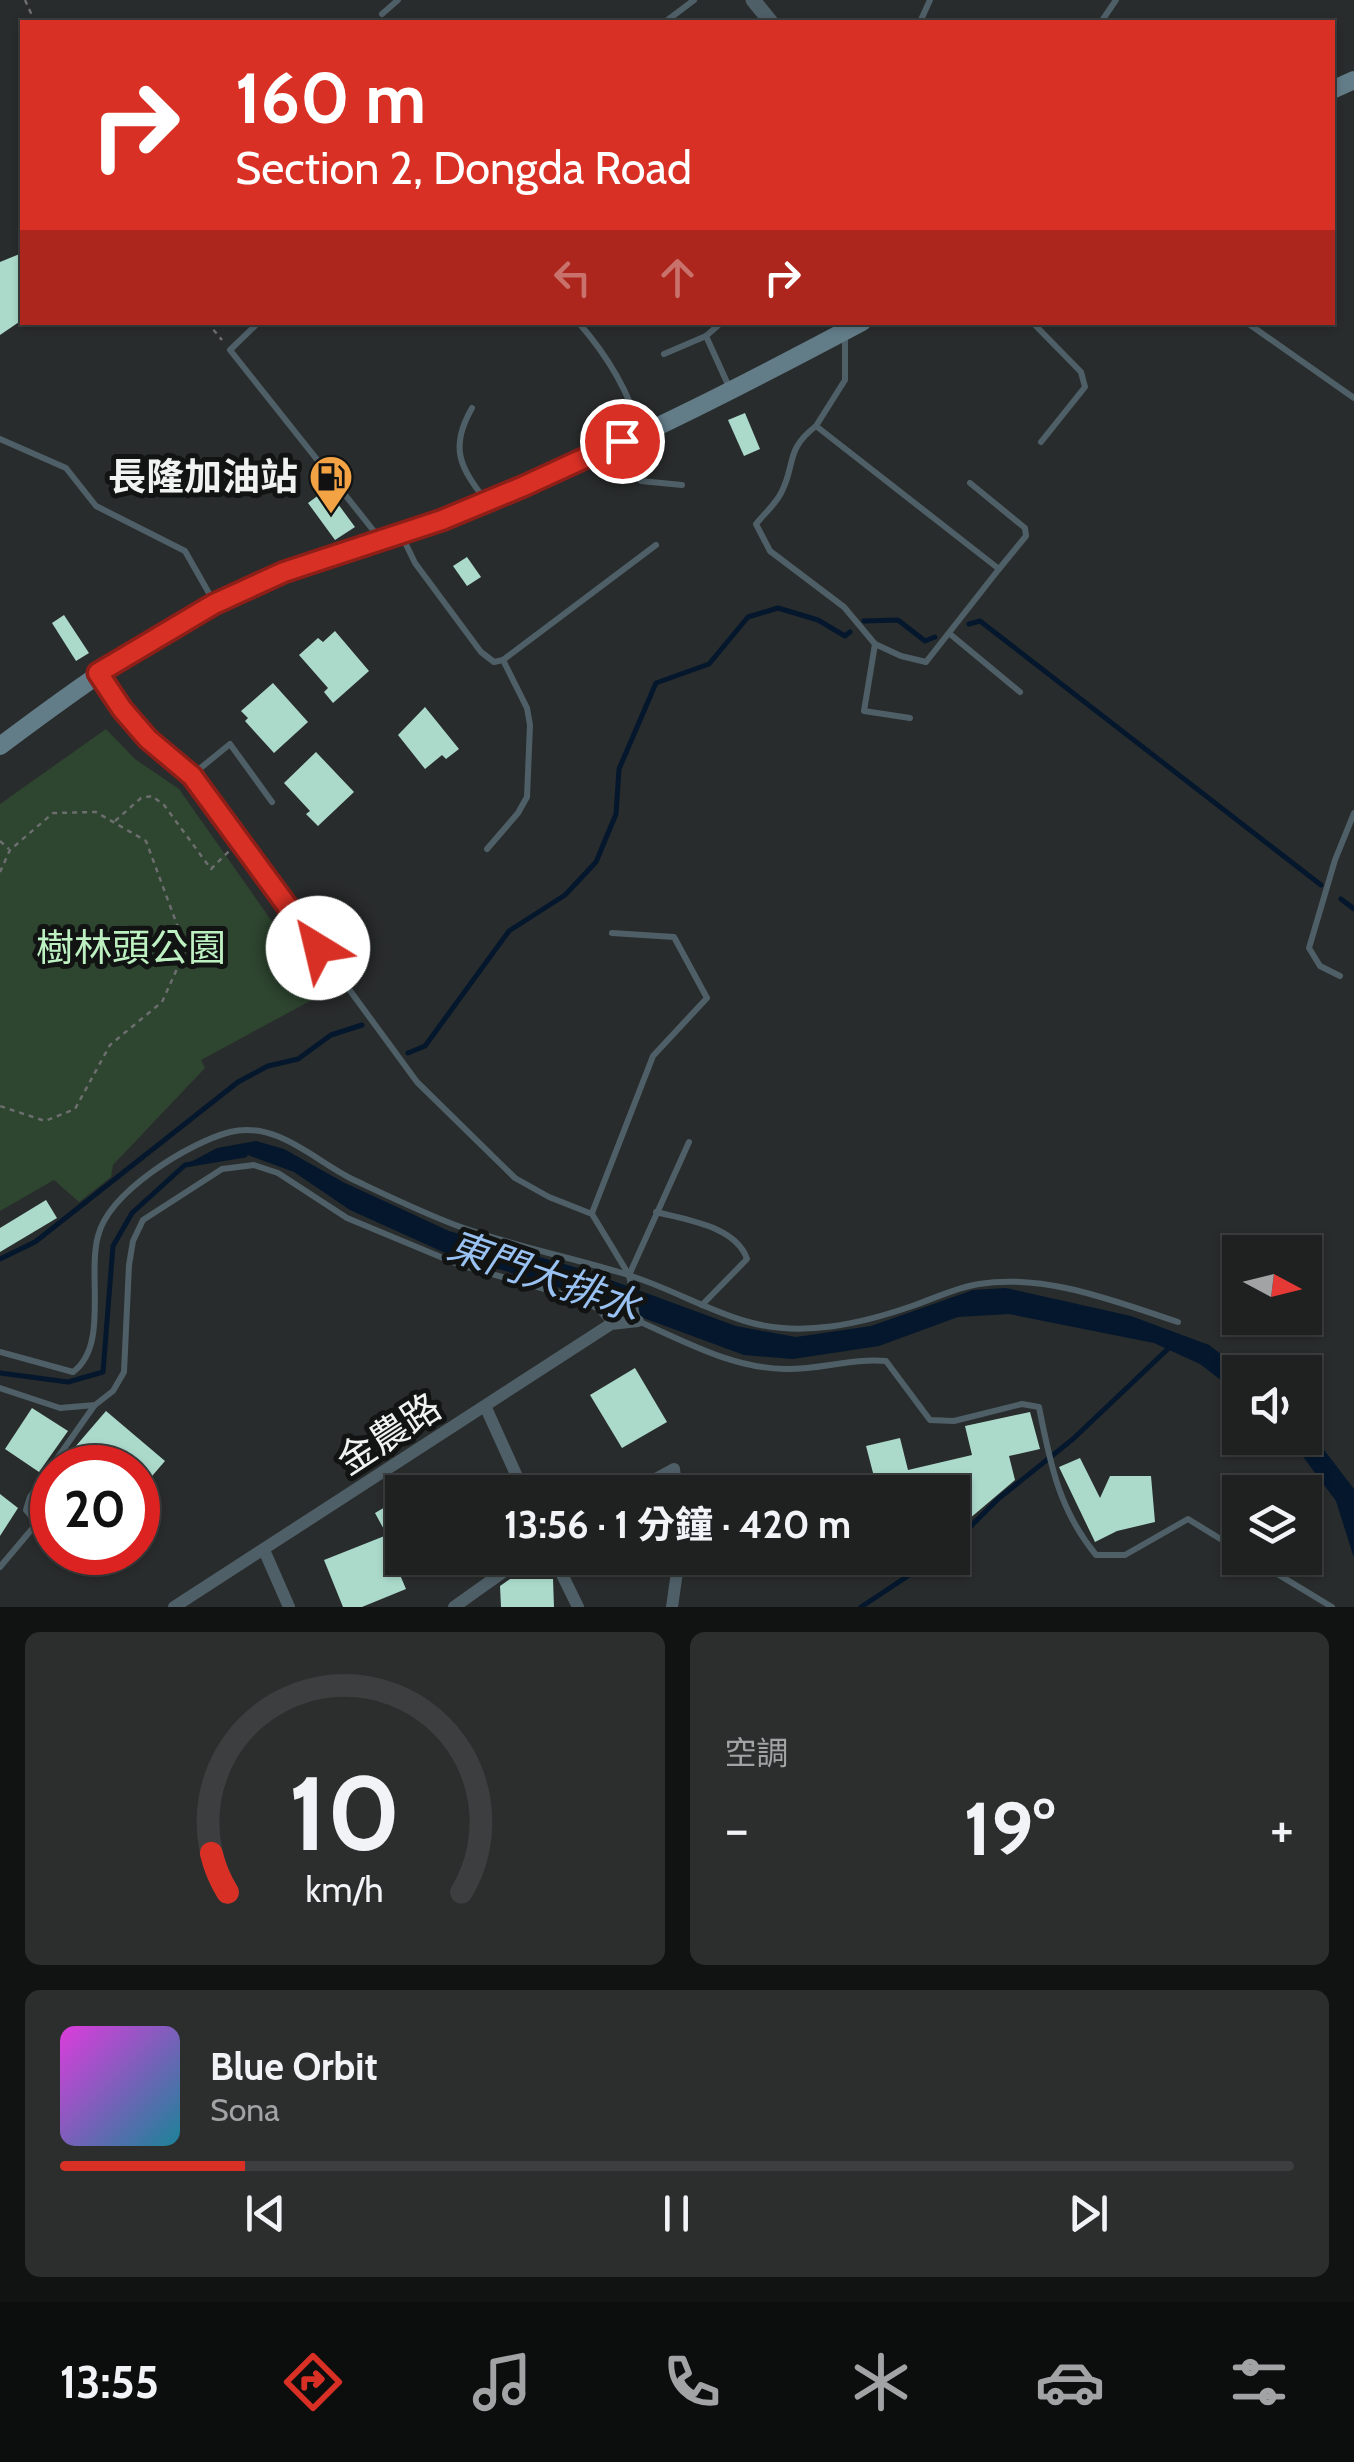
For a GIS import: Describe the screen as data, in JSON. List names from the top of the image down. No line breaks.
{"streets":{"street":["金農路"]},"water":["東門大排水"],"parks":["樹林頭公園"],"places":{"fuel station":["長隆加油站"]},"north":"right","page":{"turn":["160 m","Section 2, Dongda Road"],"limit":"20","trip":"13:56 · 1 分鐘 · 420 m","tile":"空調","heat":["−","19°","+"],"song":["Blue Orbit","Sona"],"tabs":"13:55","gauge":["10","km/h"]}}
